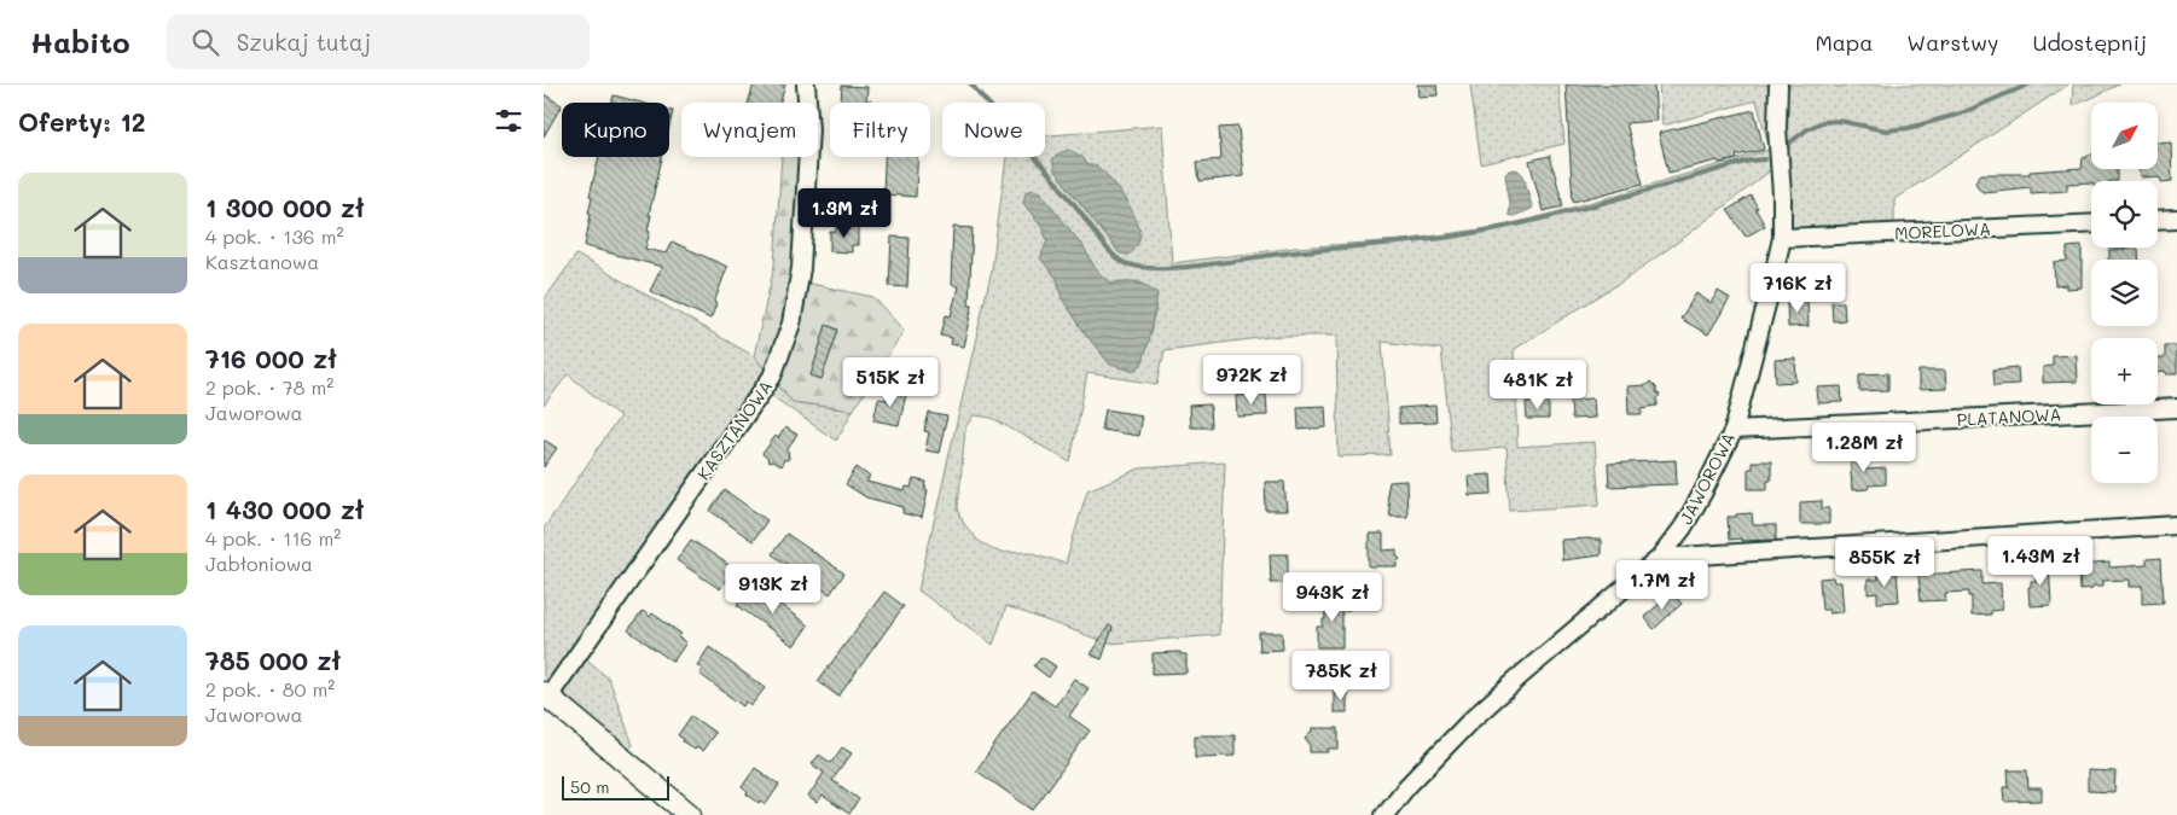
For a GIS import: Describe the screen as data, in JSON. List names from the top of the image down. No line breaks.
{"streets":{"street":["MORELOWA","PLATANOWA","KASZTANOWA","JAWOROWA"]},"crossings":[["MORELOWA","JAWOROWA"],["PLATANOWA","JAWOROWA"]],"scale_bar":"50 m","north":"top right","page":{"header":"Habito","search":"Szukaj tutaj","nav":["Mapa","Warstwy","Udostępnij"],"heading":"Oferty: 12","map_buttons":["+","−"],"chip":["Kupno","Wynajem","Filtry","Nowe"],"list":[{"name":"1 300 000 zł","note":"4 pok. · 136 m² · Kasztanowa"},{"name":"716 000 zł","note":"2 pok. · 78 m² · Jaworowa"},{"name":"1 430 000 zł","note":"4 pok. · 116 m² · Jabłoniowa"},{"name":"785 000 zł","note":"2 pok. · 80 m² · Jaworowa"}],"price":["1.3M zł","716K zł","972K zł","515K zł","481K zł","1.28M zł","1.43M zł","855K zł","1.7M zł","913K zł","943K zł","785K zł"],"scale":"50 m"}}
